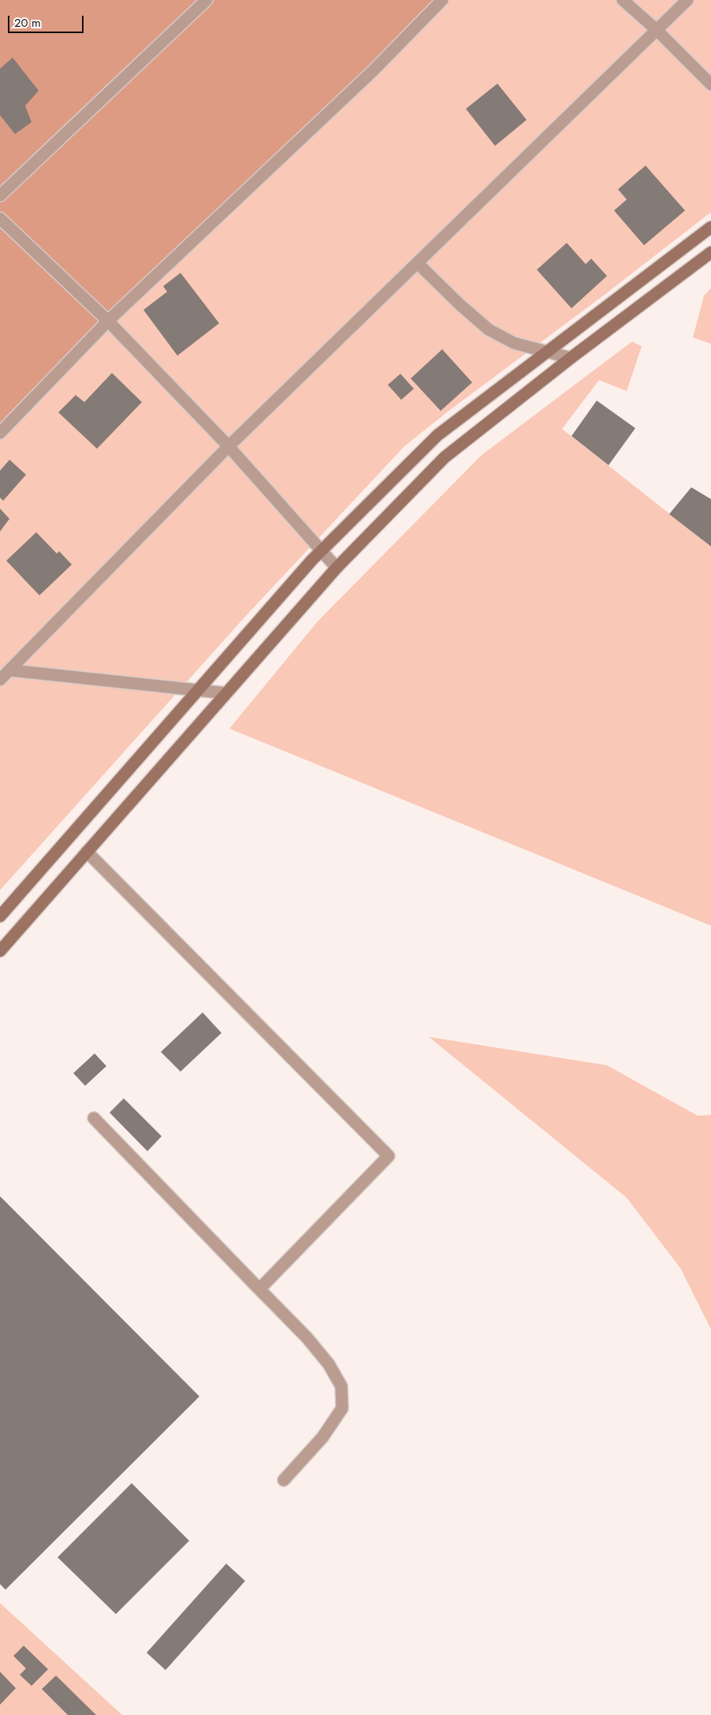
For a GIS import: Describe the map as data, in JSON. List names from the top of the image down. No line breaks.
{"scale_bar":"20 m"}
